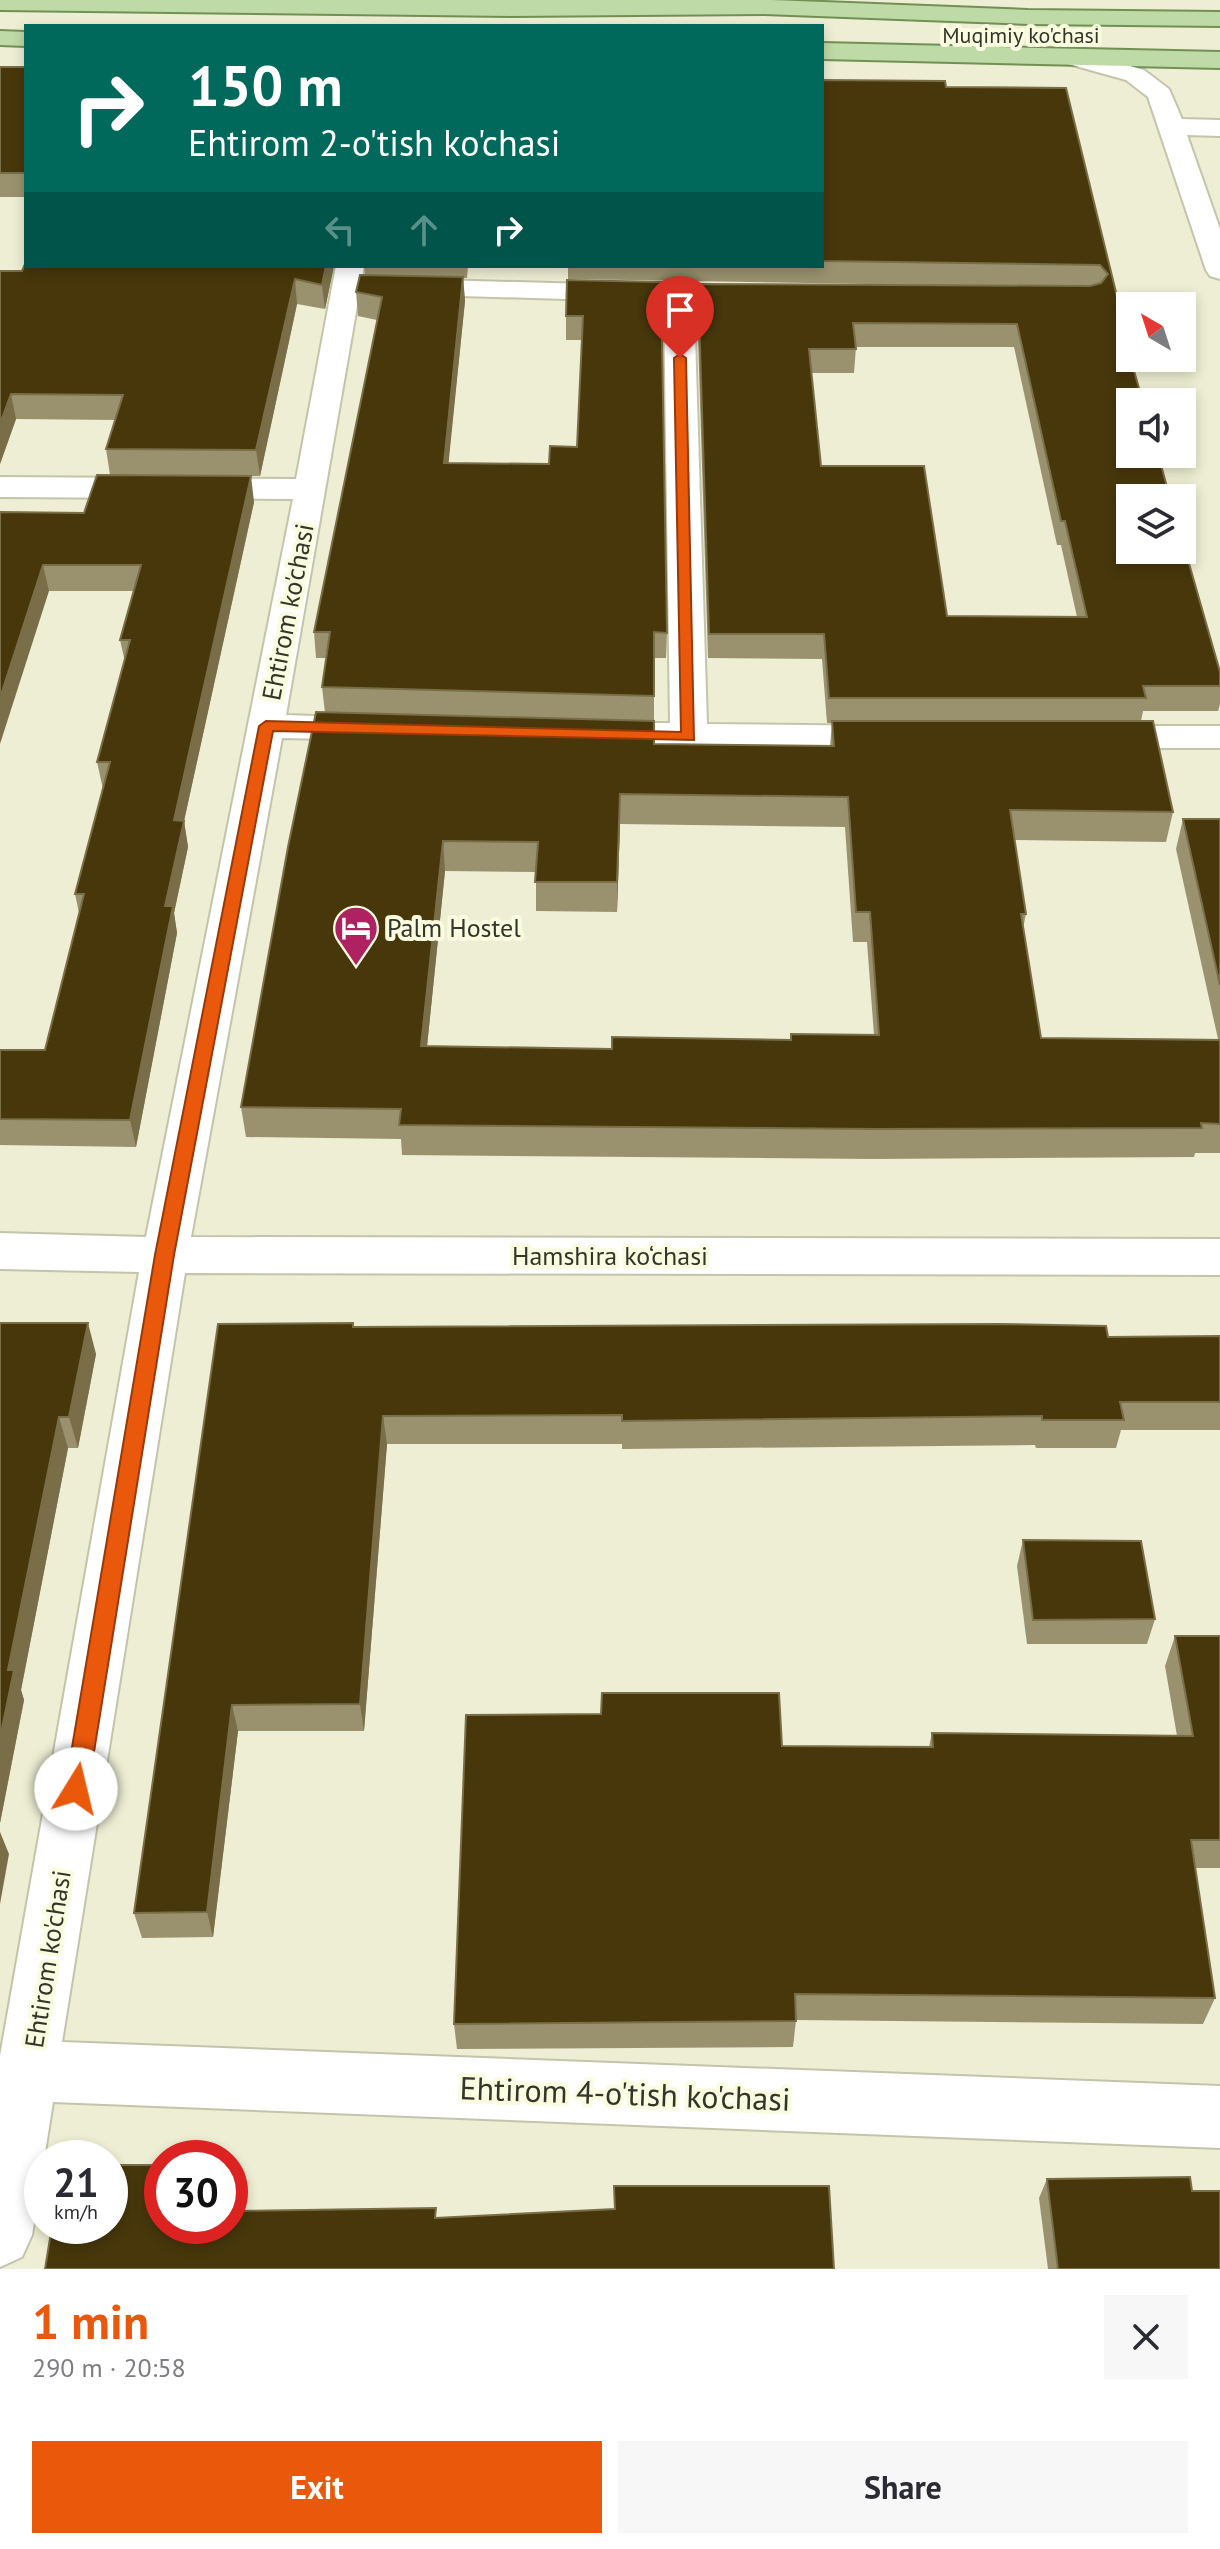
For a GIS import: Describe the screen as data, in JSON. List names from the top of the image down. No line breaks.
{"streets":{"main road":["Muqimiy ko'chasi"],"street":["Ehtirom ko'chasi","Hamshira ko‘chasi","Ehtirom 4-o'tish ko'chasi"]},"crossings":[["Ehtirom ko'chasi","Hamshira ko‘chasi"],["Ehtirom ko'chasi","Ehtirom 4-o'tish ko'chasi"]],"places":{"hotel":["Palm Hostel"]},"north":"top left","page":{"turn":["150 m","Ehtirom 2-o'tish ko'chasi"],"speed":"21 km/h","limit":"30","heading":["1 min","290 m · 20:58"],"buttons":["Exit","Share"]}}
